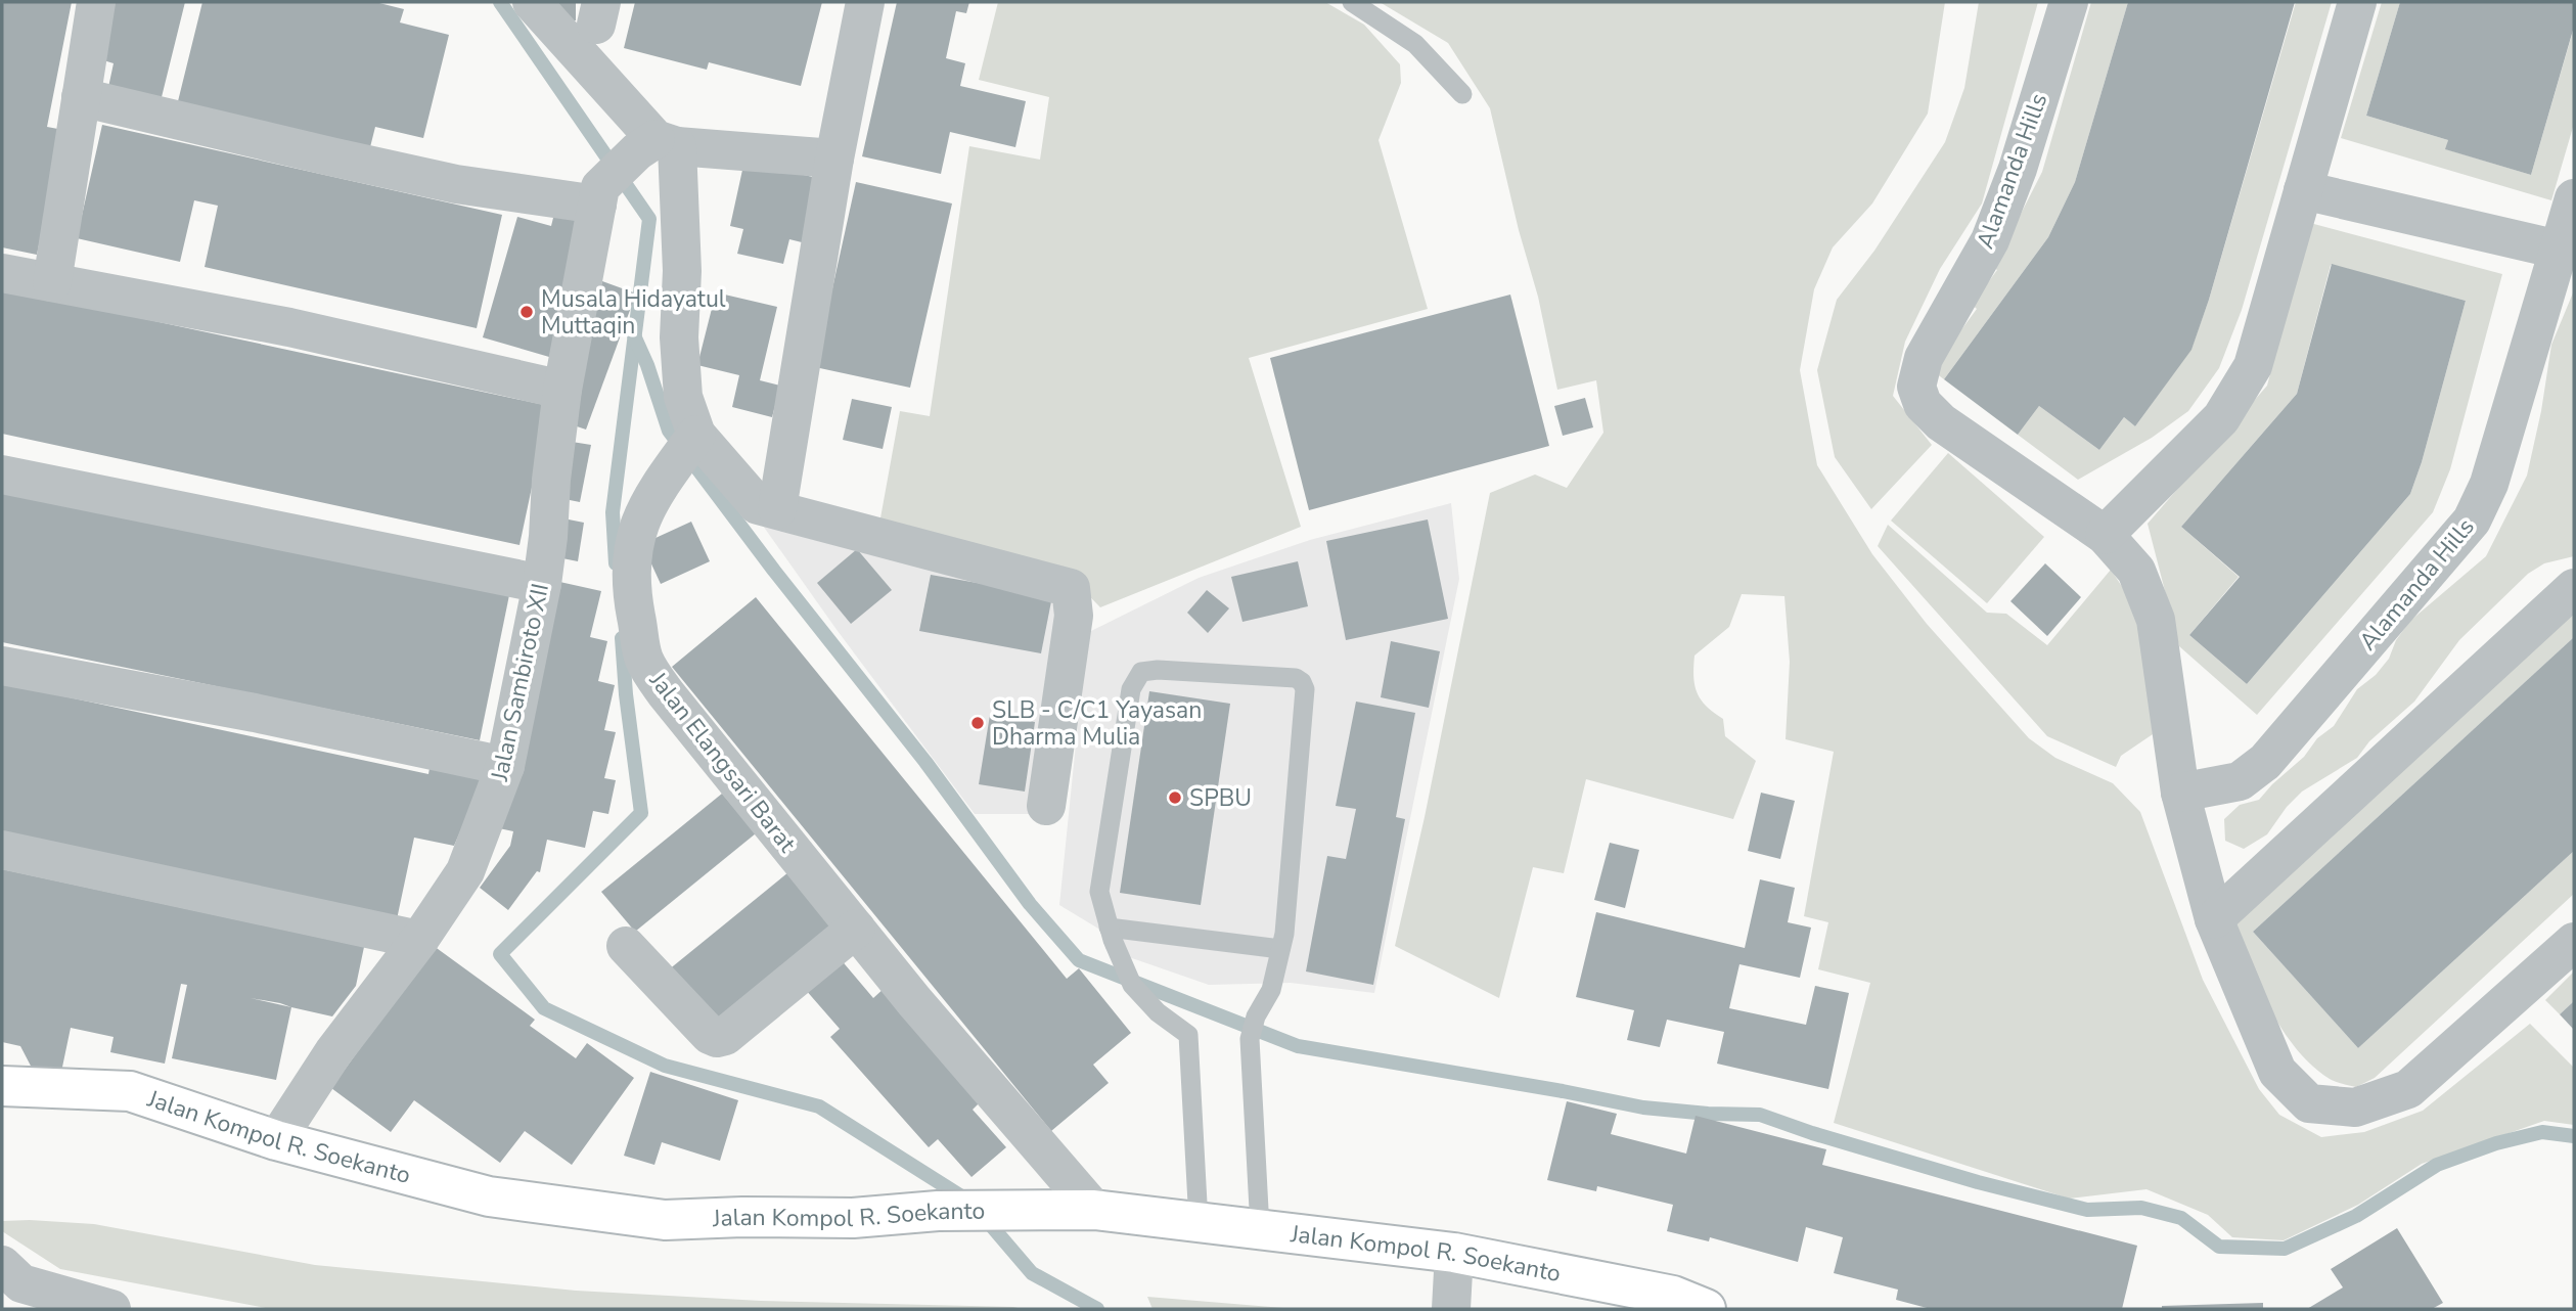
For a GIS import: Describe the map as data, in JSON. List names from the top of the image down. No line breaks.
{"streets":{"main road":["Jalan Kompol R. Soekanto"],"street":["Alamanda Hills","Jalan Sambiroto XII","Jalan Elangsari Barat"]},"crossings":[["Jalan Sambiroto XII","Jalan Kompol R. Soekanto"],["Jalan Elangsari Barat","Jalan Kompol R. Soekanto"]],"places":["Musala Hidayatul Muttaqin","SLB - C/C1 Yayasan Dharma Mulia","SPBU"]}
